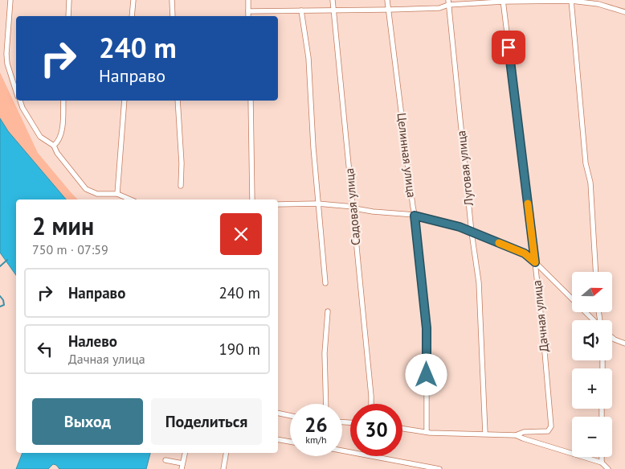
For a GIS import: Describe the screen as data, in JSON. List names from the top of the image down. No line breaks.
{"streets":{"street":["Целинная улица","Луговая улица","Садовая улица","Дачная улица"]},"north":"right","page":{"turn":["240 m","Направо"],"heading":["2 мин","750 m · 07:59"],"list":[{"name":"Направо","value":"240 m"},{"name":"Налево","note":"Дачная улица","value":"190 m"}],"map_buttons":["+","−"],"buttons":["Выход","Поделиться"],"speed":"26 km/h","limit":"30"}}
